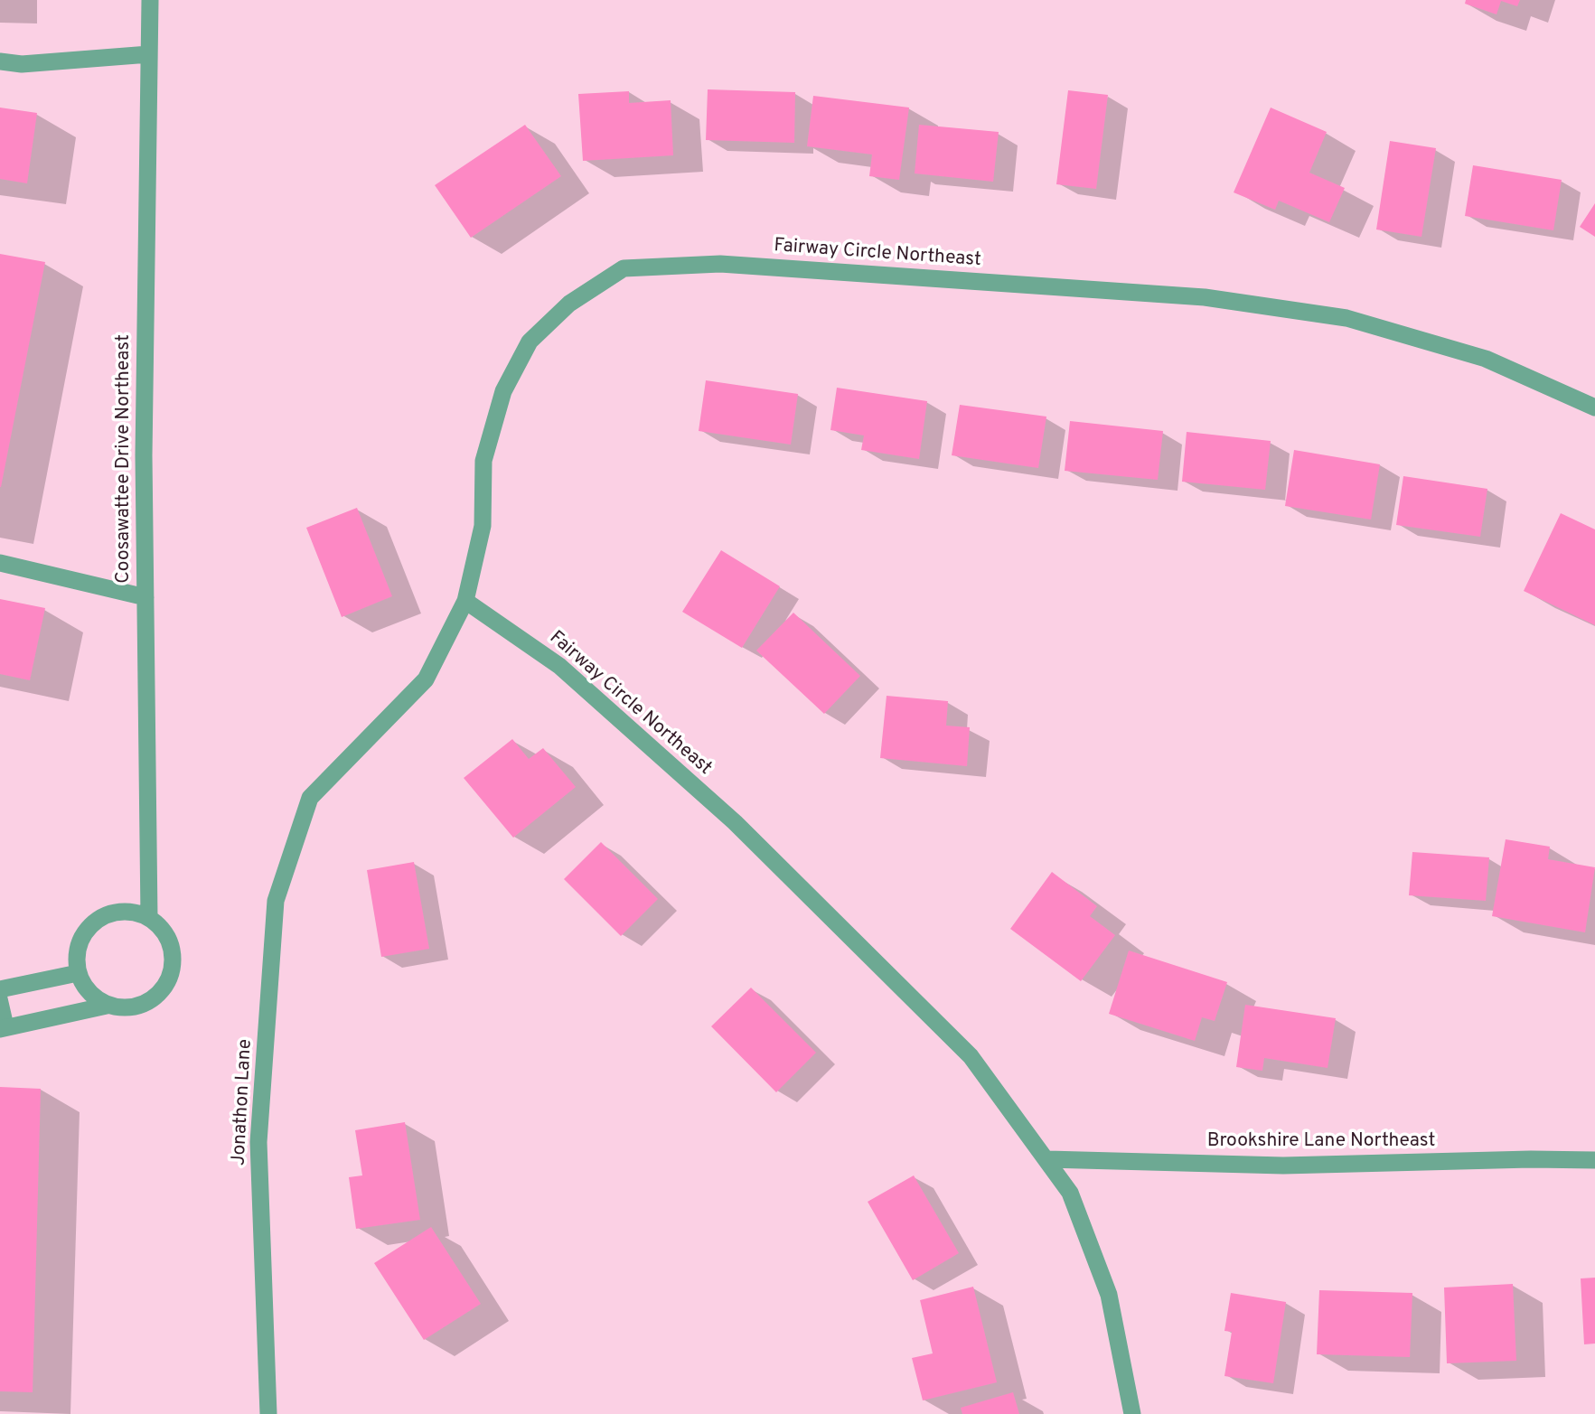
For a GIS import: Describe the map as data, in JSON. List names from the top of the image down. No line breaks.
{"streets":{"street":["Fairway Circle Northeast","Coosawattee Drive Northeast","Jonathon Lane","Brookshire Lane Northeast"]},"crossings":[["Fairway Circle Northeast","Jonathon Lane"],["Fairway Circle Northeast","Brookshire Lane Northeast"]]}
